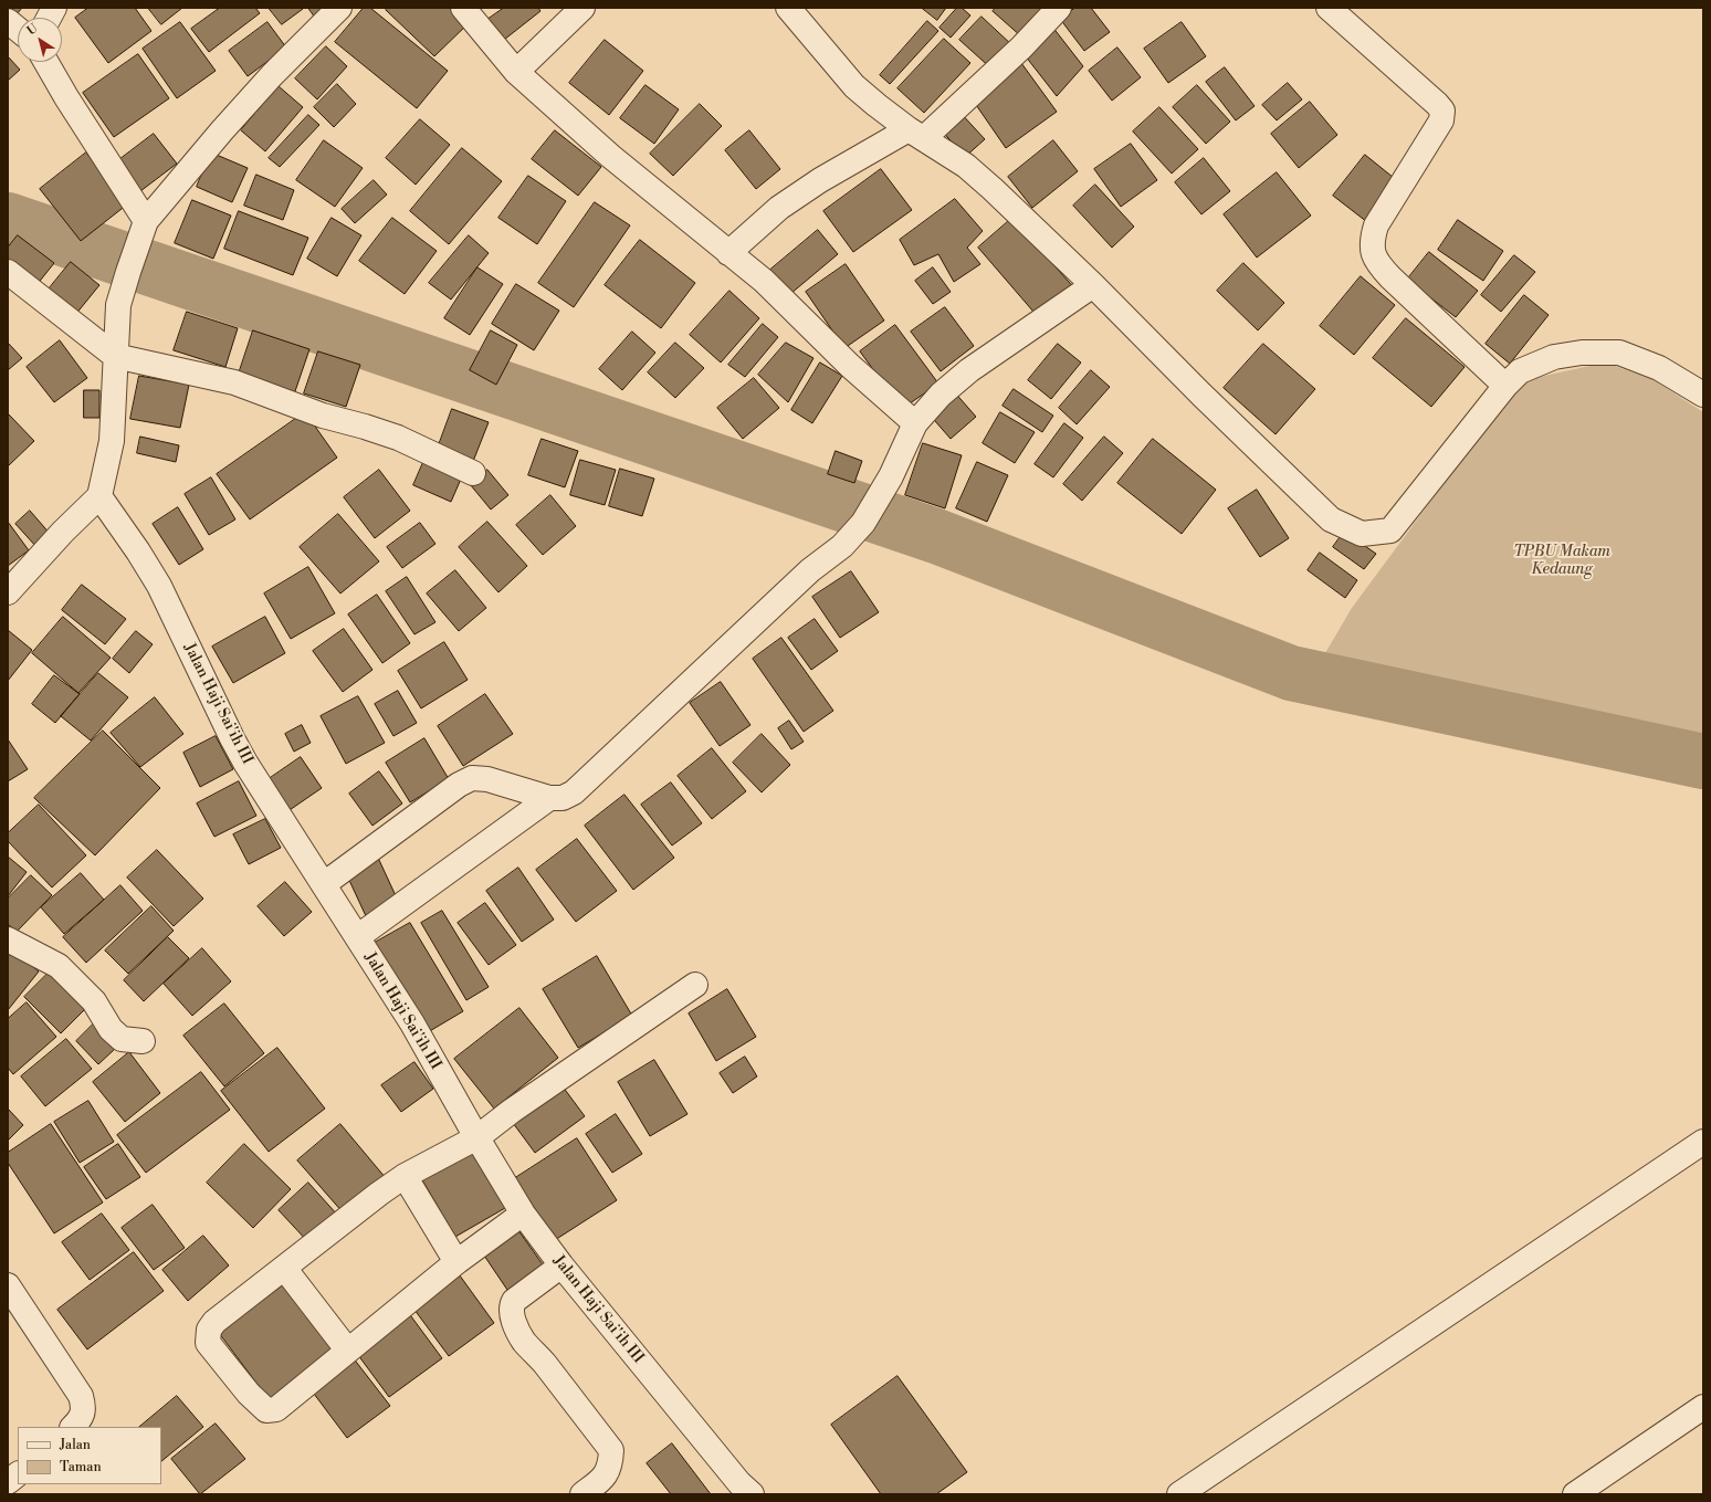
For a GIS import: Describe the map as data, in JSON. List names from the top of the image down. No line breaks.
{"streets":{"street":["Jalan Haji Sai'ih III"]},"parks":["TPBU Makam Kedaung"],"legend":["Jalan","Taman"],"north":"top left"}
